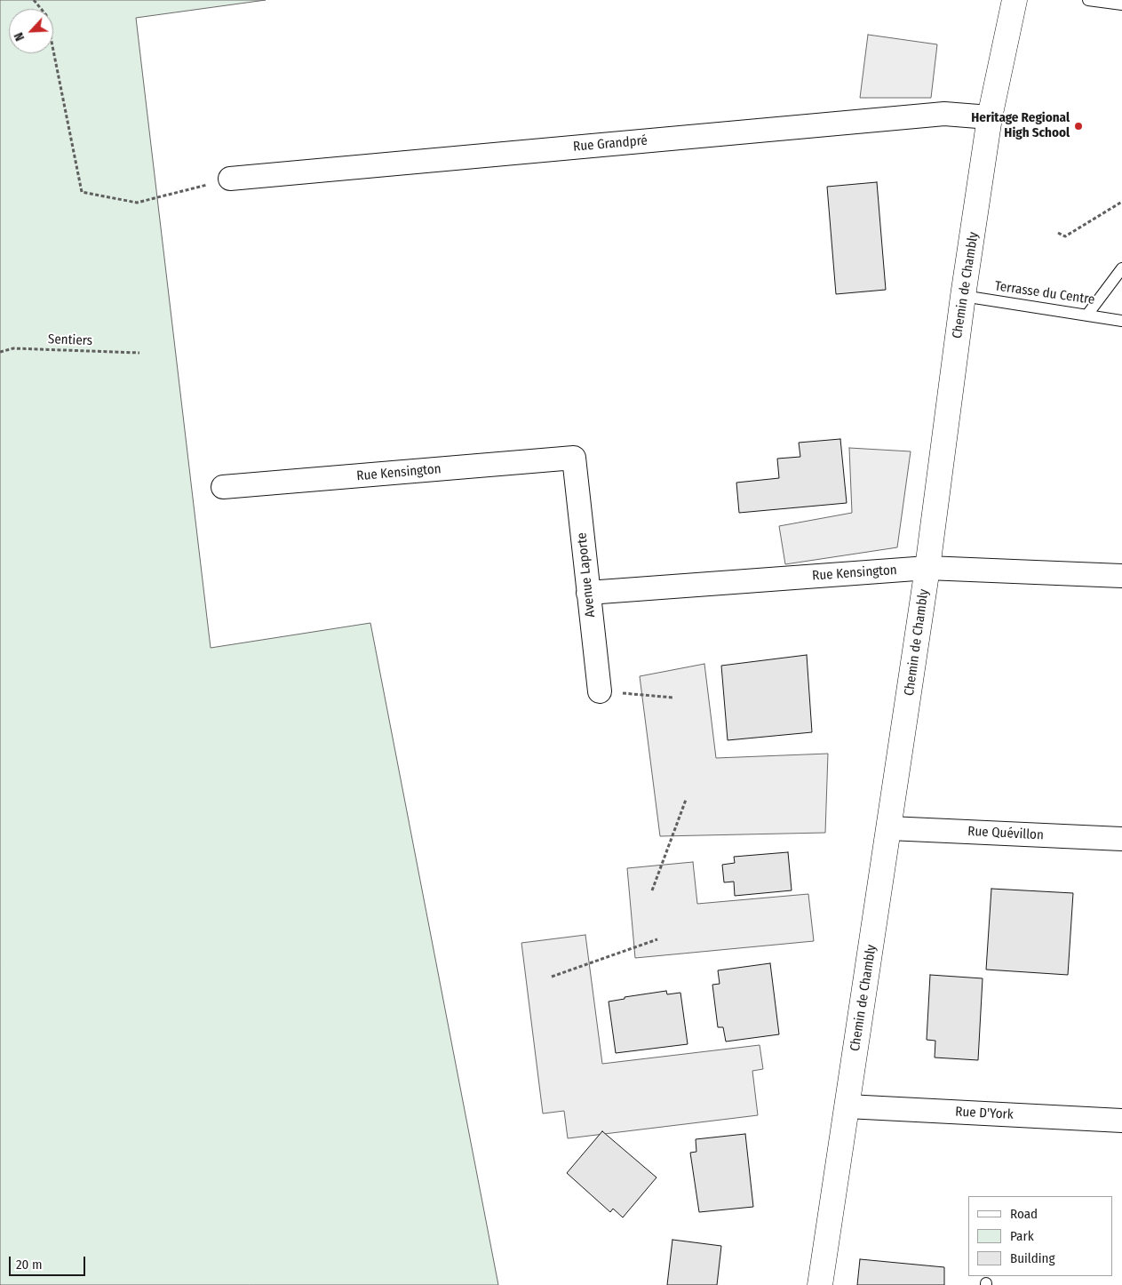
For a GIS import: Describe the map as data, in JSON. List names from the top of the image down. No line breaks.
{"streets":{"street":["Rue Grandpré","Chemin de Chambly","Rue Kensington","Avenue Laporte","Rue Quévillon","Rue D'York"],"lane":["Terrasse du Centre"],"path":["Sentiers"]},"crossings":[["Rue Grandpré","Chemin de Chambly"],["Chemin de Chambly","Terrasse du Centre"],["Chemin de Chambly","Rue Kensington"],["Chemin de Chambly","Rue Quévillon"],["Chemin de Chambly","Rue D'York"],["Rue Kensington","Avenue Laporte"]],"places":["Heritage Regional High School"],"legend":["Road","Park","Building"],"scale_bar":"20 m","north":"bottom left"}
